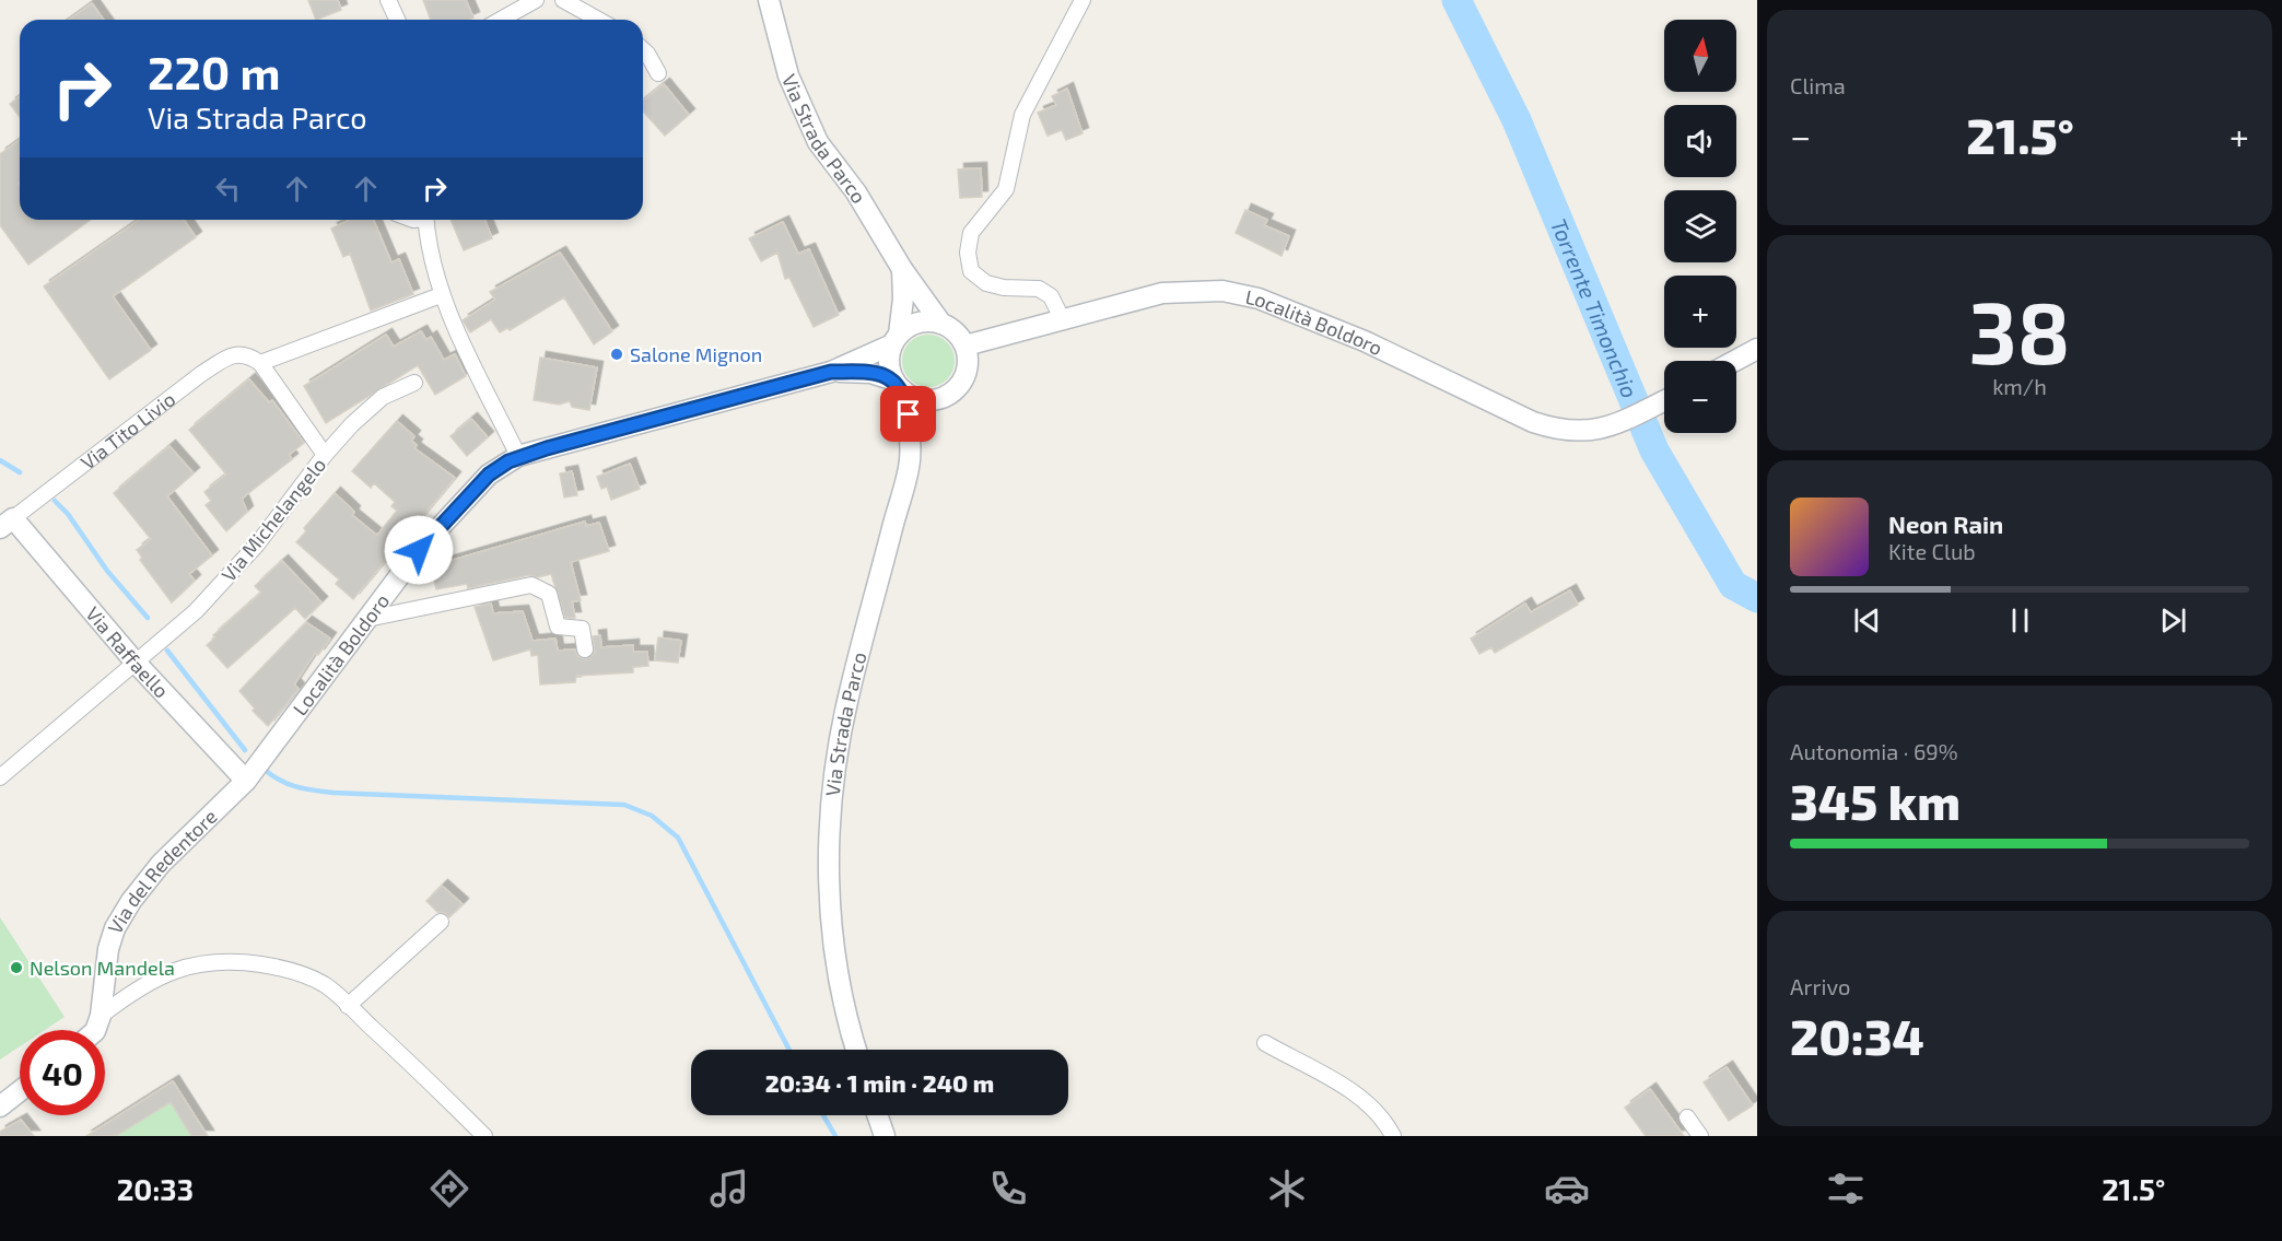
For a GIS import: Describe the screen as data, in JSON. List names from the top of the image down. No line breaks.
{"streets":{"street":["Via Strada Parco","Località Boldoro","Via Tito Livio","Via Michelangelo","Via Raffaello","Via del Redentore"]},"crossings":[["Via Strada Parco","Località Boldoro"],["Località Boldoro","Via Raffaello"],["Località Boldoro","Via del Redentore"],["Via Tito Livio","Via Raffaello"],["Via Michelangelo","Via Raffaello"],["Via Raffaello","Via del Redentore"]],"water":["Torrente Timonchio"],"places":["Salone Mignon","Nelson Mandela"],"north":"top","page":{"tile":["Clima",["38","km/h"],["Autonomia · 69%","345 km"],["Arrivo","20:34"]],"map_buttons":["+","−"],"turn":["220 m","Via Strada Parco"],"heat":["−","21.5°","+"],"song":["Neon Rain","Kite Club"],"limit":"40","trip":"20:34 · 1 min · 240 m","tabs":["20:33","21.5°"]}}
